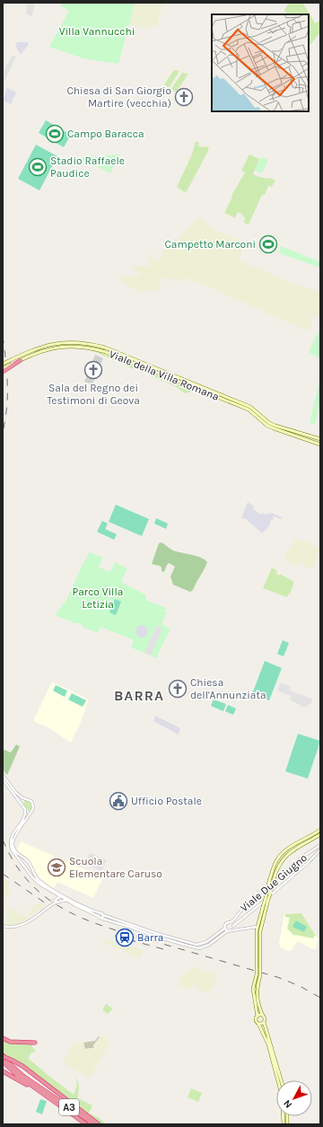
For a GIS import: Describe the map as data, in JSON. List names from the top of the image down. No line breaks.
{"streets":{"highway":["A3"],"main road":["Viale della Villa Romana"],"street":["Viale Due Giugno"]},"districts":["BARRA"],"parks":["Villa Vannucchi","Parco Villa Letizia"],"places":{"church":["Chiesa di San Giorgio Martire (vecchia)","Sala del Regno dei Testimoni di Geova","Chiesa dell'Annunziata"],"sports":["Campo Baracca","Stadio Raffaele Paudice","Campetto Marconi"],"public building":["Ufficio Postale"],"school or university":["Scuola Elementare Caruso"],"station":["Barra"]},"north":"bottom left"}
